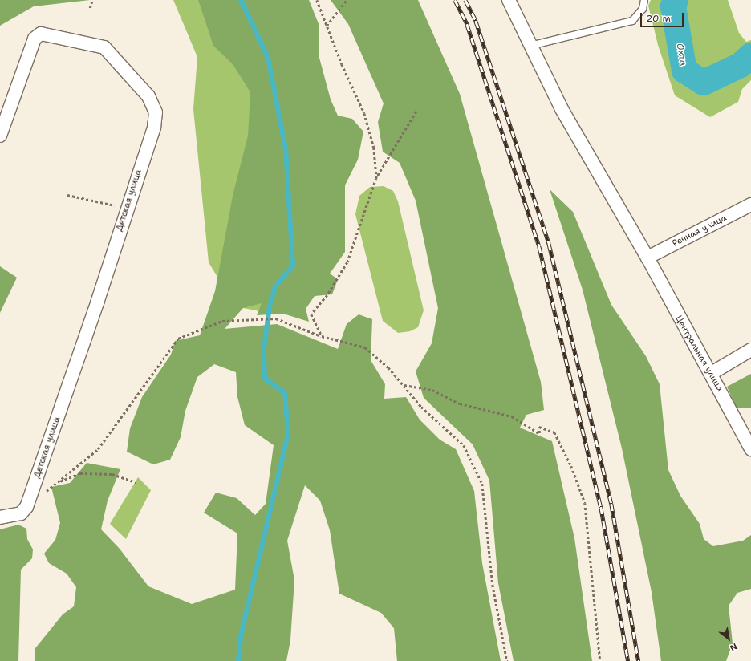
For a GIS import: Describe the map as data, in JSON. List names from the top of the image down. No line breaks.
{"streets":{"street":["Детская улица","Речная улица","Центральная улица"]},"crossings":[["Речная улица","Центральная улица"]],"water":["Охта"],"scale_bar":"20 m","north":"bottom right"}
